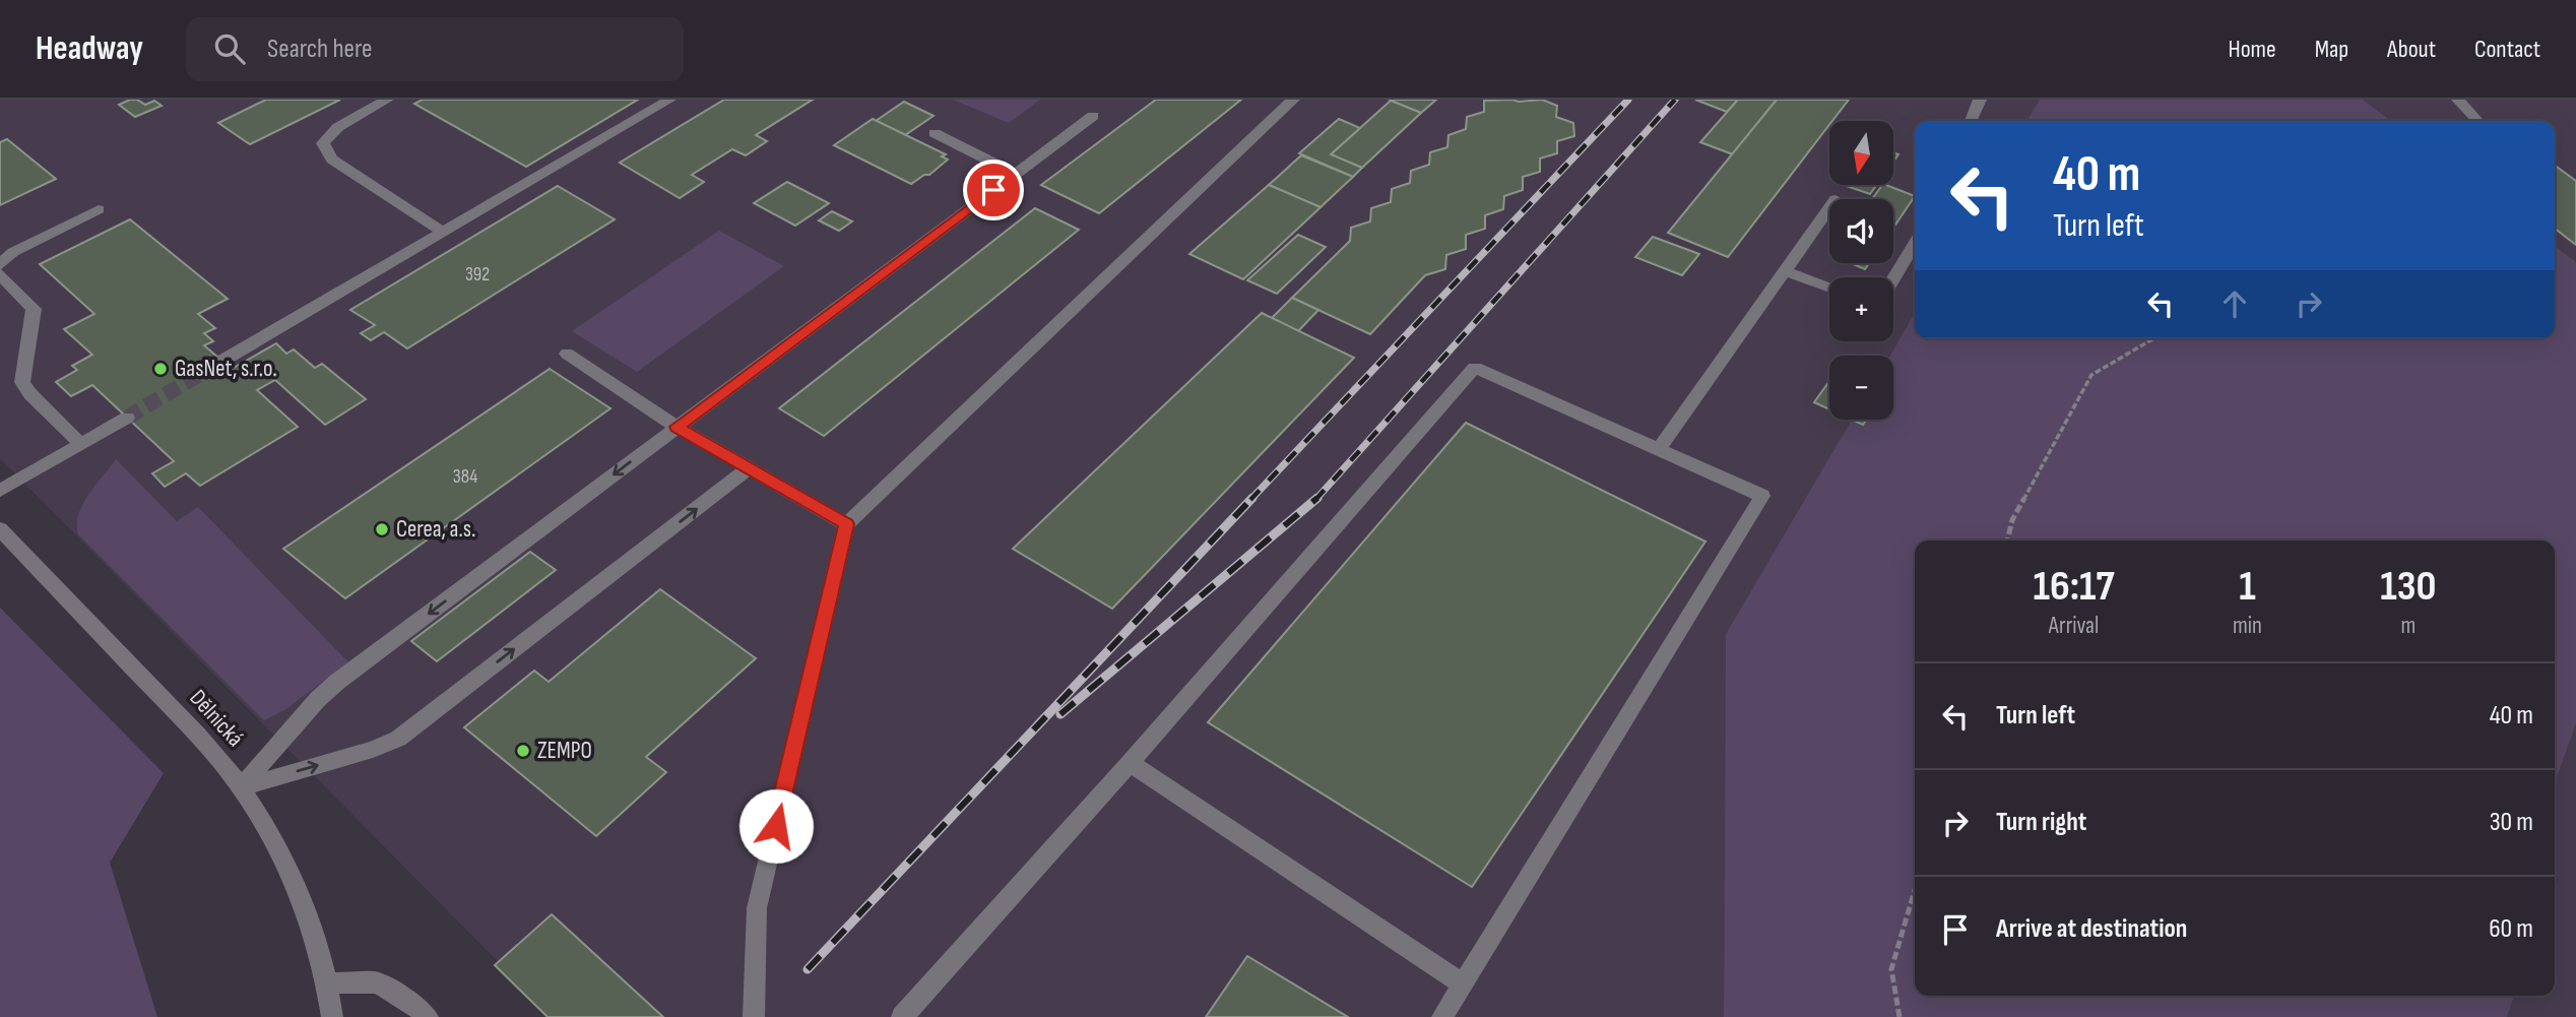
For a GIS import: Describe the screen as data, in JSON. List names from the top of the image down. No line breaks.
{"streets":{"street":["Dělnická"]},"places":["GasNet, s.r.o.","Cerea, a.s.","ZEMPO"],"house_numbers":["392","384"],"north":"bottom","page":{"header":"Headway","search":"Search here","nav":["Home","Map","About","Contact"],"map_buttons":["+","−"],"turn":["40 m","Turn left"],"eta":["16:17","Arrival","1","min","130","m"],"list":[{"name":"Turn left","value":"40 m"},{"name":"Turn right","value":"30 m"},{"name":"Arrive at destination","value":"60 m"}]}}
